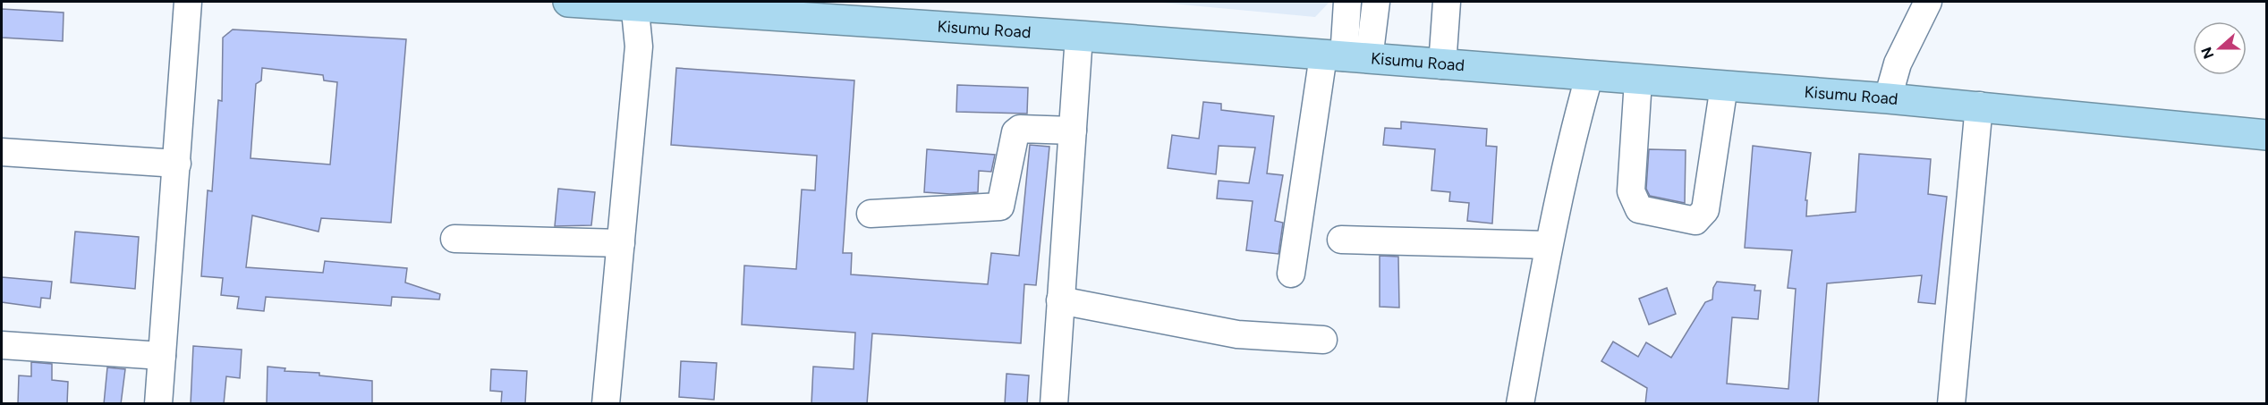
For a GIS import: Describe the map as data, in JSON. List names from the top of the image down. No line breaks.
{"streets":{"highway":["Kisumu Road"]},"north":"left"}
